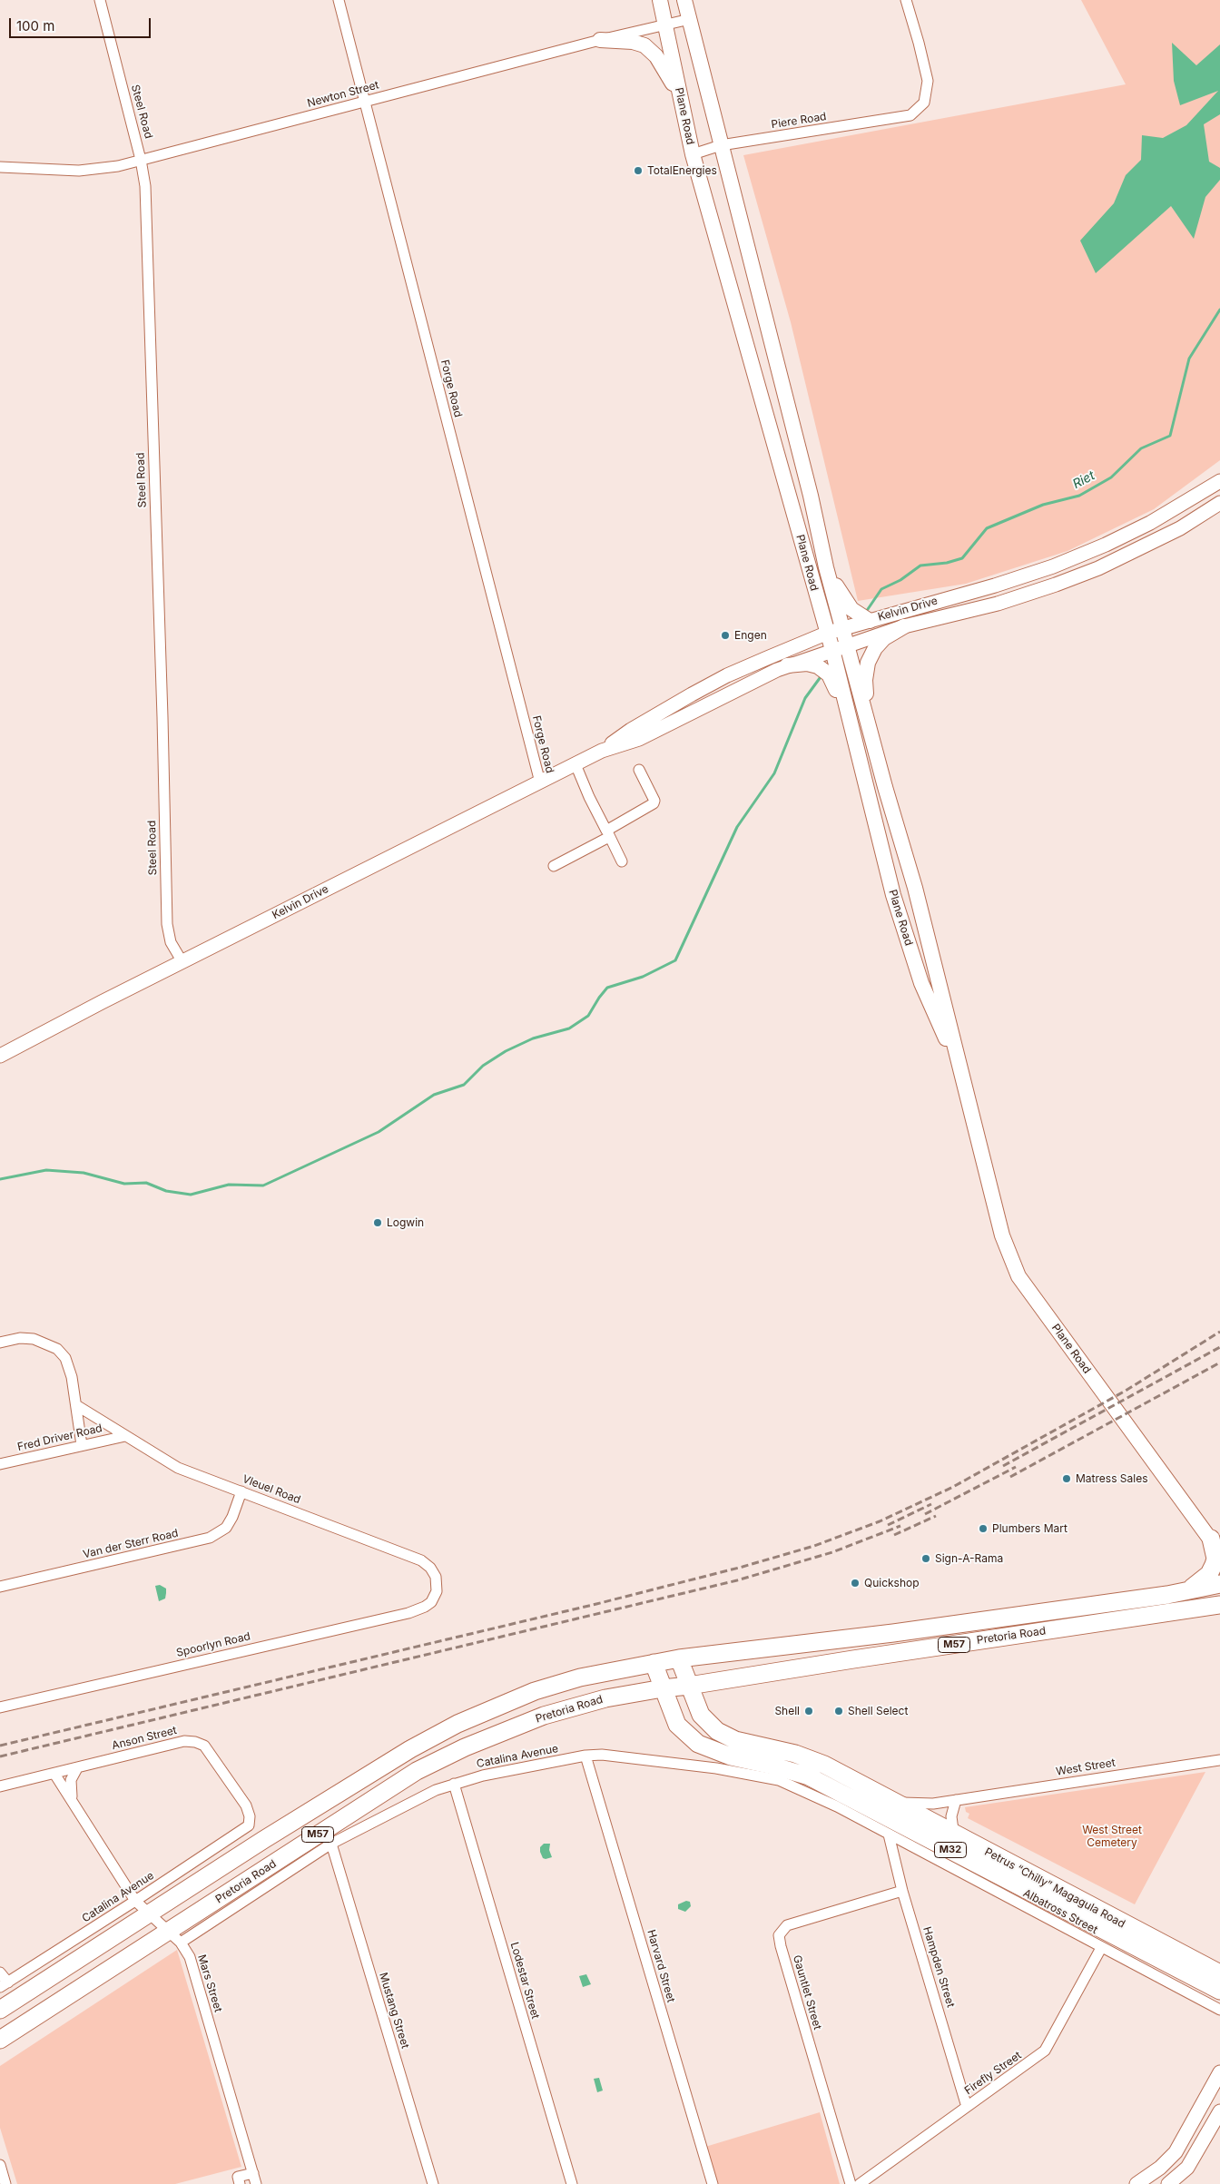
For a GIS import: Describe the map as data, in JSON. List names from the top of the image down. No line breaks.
{"streets":{"main road":["Plane Road","Pretoria Road","M57","M32","Petrus “Chilly” Magagula Road"],"street":["Newton Street","Steel Road","Piere Road","Forge Road","Kelvin Drive","Fred Driver Road","Vleuel Road","Van der Sterr Road","Spoorlyn Road","Anson Street","Catalina Avenue","West Street","Albatross Street","Harvard Street","Hampden Street","Lodestar Street","Mars Street","Gauntlet Street","Mustang Street","Firefly Street"]},"crossings":[["Newton Street","Steel Road"],["Newton Street","Plane Road"],["Newton Street","Forge Road"],["Steel Road","Kelvin Drive"],["Plane Road","Piere Road"],["Plane Road","Kelvin Drive"],["Forge Road","Kelvin Drive"],["Fred Driver Road","Vleuel Road"],["Vleuel Road","Van der Sterr Road"],["Vleuel Road","Spoorlyn Road"],["Pretoria Road","Catalina Avenue"],["Pretoria Road","M32"],["Pretoria Road","Petrus “Chilly” Magagula Road"],["Pretoria Road","Mars Street"],["Anson Street","Catalina Avenue"],["Anson Street","Mars Street"],["Catalina Avenue","Albatross Street"],["Catalina Avenue","Harvard Street"],["Catalina Avenue","Hampden Street"],["Catalina Avenue","Lodestar Street"],["Catalina Avenue","Mars Street"],["Catalina Avenue","Mustang Street"],["West Street","Petrus “Chilly” Magagula Road"],["M32","Petrus “Chilly” Magagula Road"],["Albatross Street","Hampden Street"],["Albatross Street","Firefly Street"],["Hampden Street","Gauntlet Street"],["Hampden Street","Firefly Street"]],"water":["Riet"],"parks":["West Street Cemetery"],"places":["TotalEnergies","Engen","Logwin","Matress Sales","Plumbers Mart","Sign-A-Rama","Quickshop","Shell","Shell Select"],"scale_bar":"100 m"}
